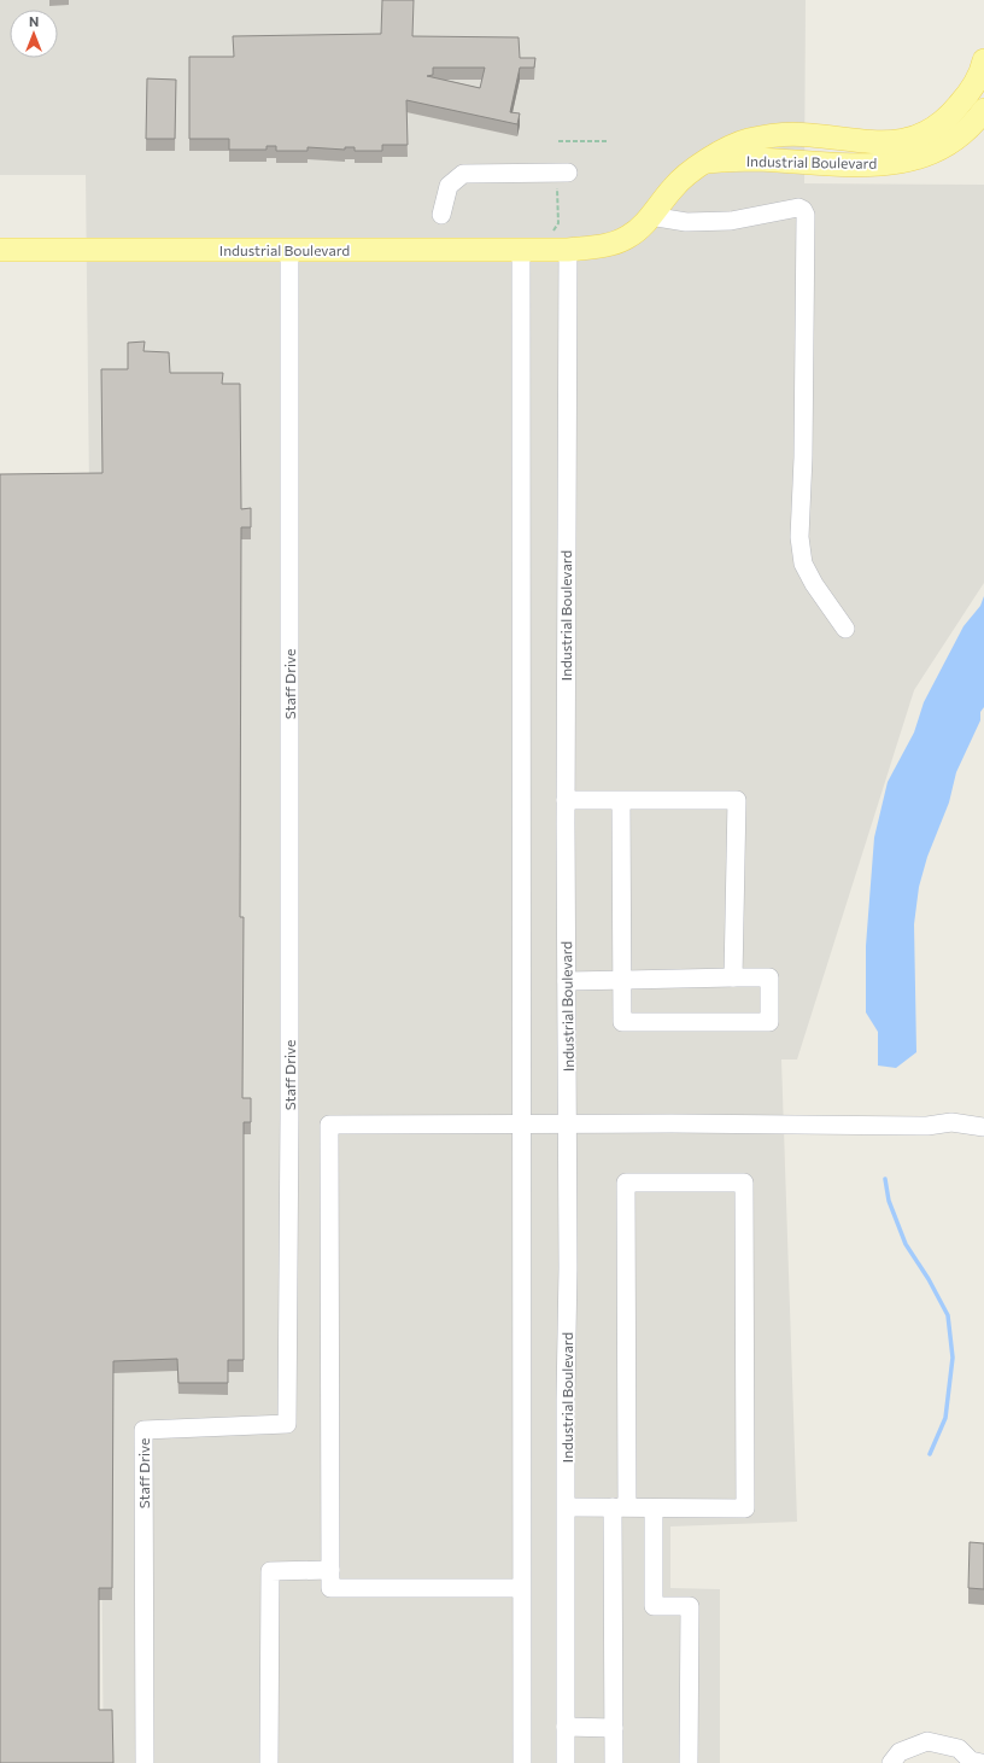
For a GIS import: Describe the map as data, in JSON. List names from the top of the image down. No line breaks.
{"streets":{"main road":["Industrial Boulevard"],"street":["Staff Drive"]},"crossings":[["Industrial Boulevard","Staff Drive"]],"north":"top"}
